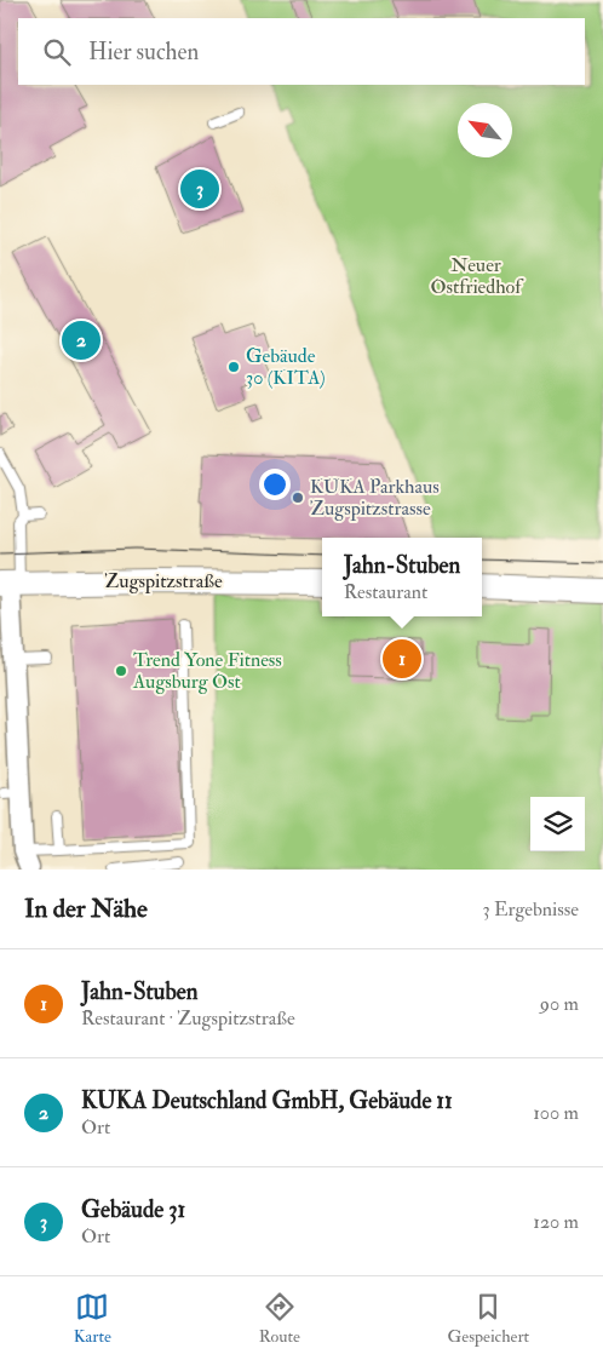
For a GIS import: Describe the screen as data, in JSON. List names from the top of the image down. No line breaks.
{"streets":{"street":["Zugspitzstraße"]},"parks":["Neuer Ostfriedhof"],"places":["Gebäude 30 (KITA)","KUKA Parkhaus Zugspitzstrasse","Trend Yone Fitness Augsburg Ost"],"north":"top left","page":{"search":"Hier suchen","pins":["3","2","1"],"popup":["Jahn-Stuben","Restaurant"],"heading":["In der Nähe","3 Ergebnisse"],"list":[{"mark":"1","name":"Jahn-Stuben","note":"Restaurant · Zugspitzstraße","value":"90 m"},{"mark":"2","name":"KUKA Deutschland GmbH, Gebäude 11","note":"Ort","value":"100 m"},{"mark":"3","name":"Gebäude 31","note":"Ort","value":"120 m"}],"nav":["Karte","Route","Gespeichert"]}}
